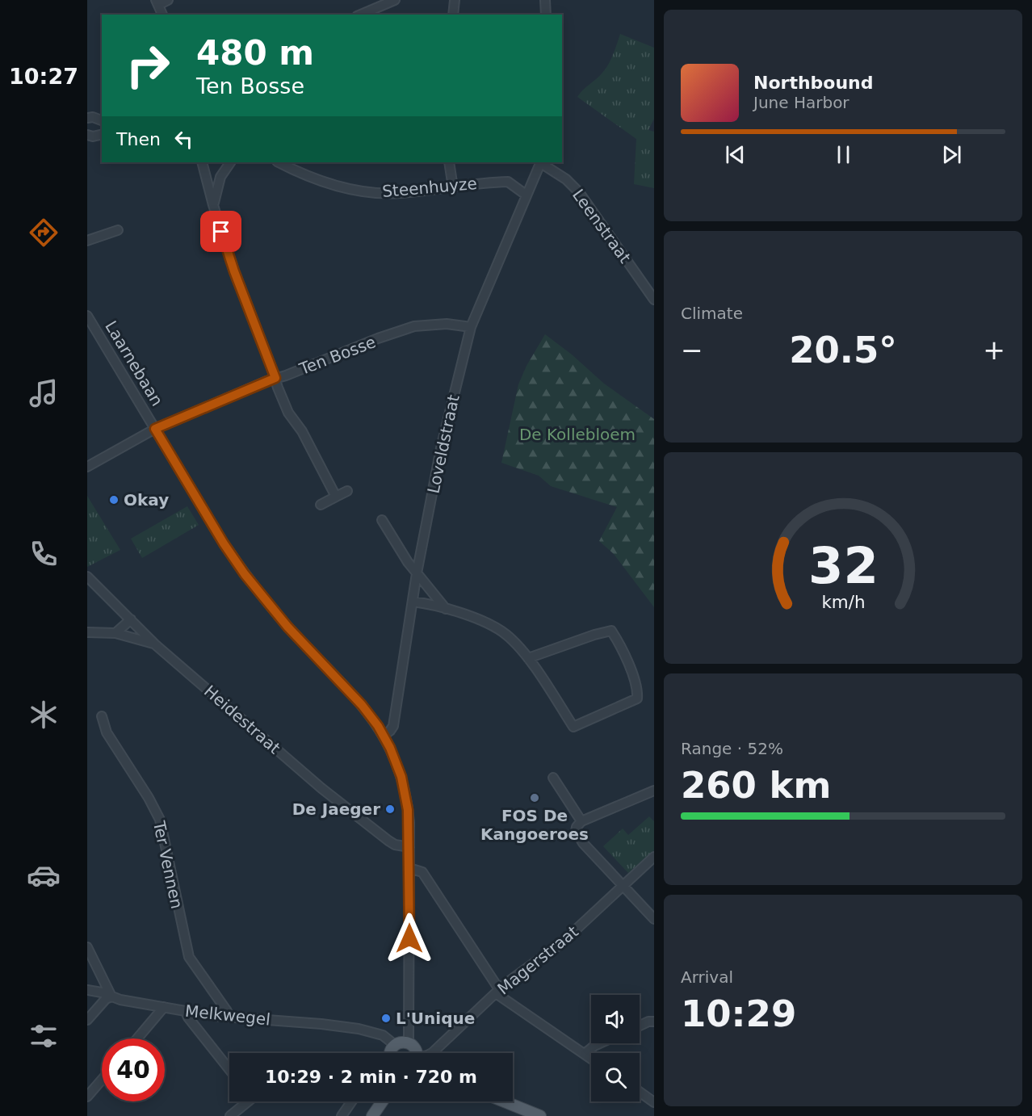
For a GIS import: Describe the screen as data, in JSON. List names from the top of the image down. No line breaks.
{"streets":{"street":["Steenhuyze","Leenstraat","Ten Bosse","Laarnebaan","Loveldstraat","Heidestraat","Ter Vennen","Magerstraat","Melkwegel"]},"crossings":[["Steenhuyze","Loveldstraat"],["Ten Bosse","Laarnebaan"],["Ten Bosse","Loveldstraat"],["Laarnebaan","Loveldstraat"],["Laarnebaan","Heidestraat"],["Ter Vennen","Melkwegel"]],"parks":["De Kollebloem"],"places":["Okay","FOS De Kangoeroes","De Jaeger","L'Unique"],"page":{"tabs":"10:27","turn":["480 m","Ten Bosse"],"song":["Northbound","June Harbor"],"then":"Then","tile":["Climate",["Range · 52%","260 km"],["Arrival","10:29"]],"heat":["−","20.5°","+"],"limit":"40","trip":"10:29 · 2 min · 720 m","gauge":["32","km/h"]}}
